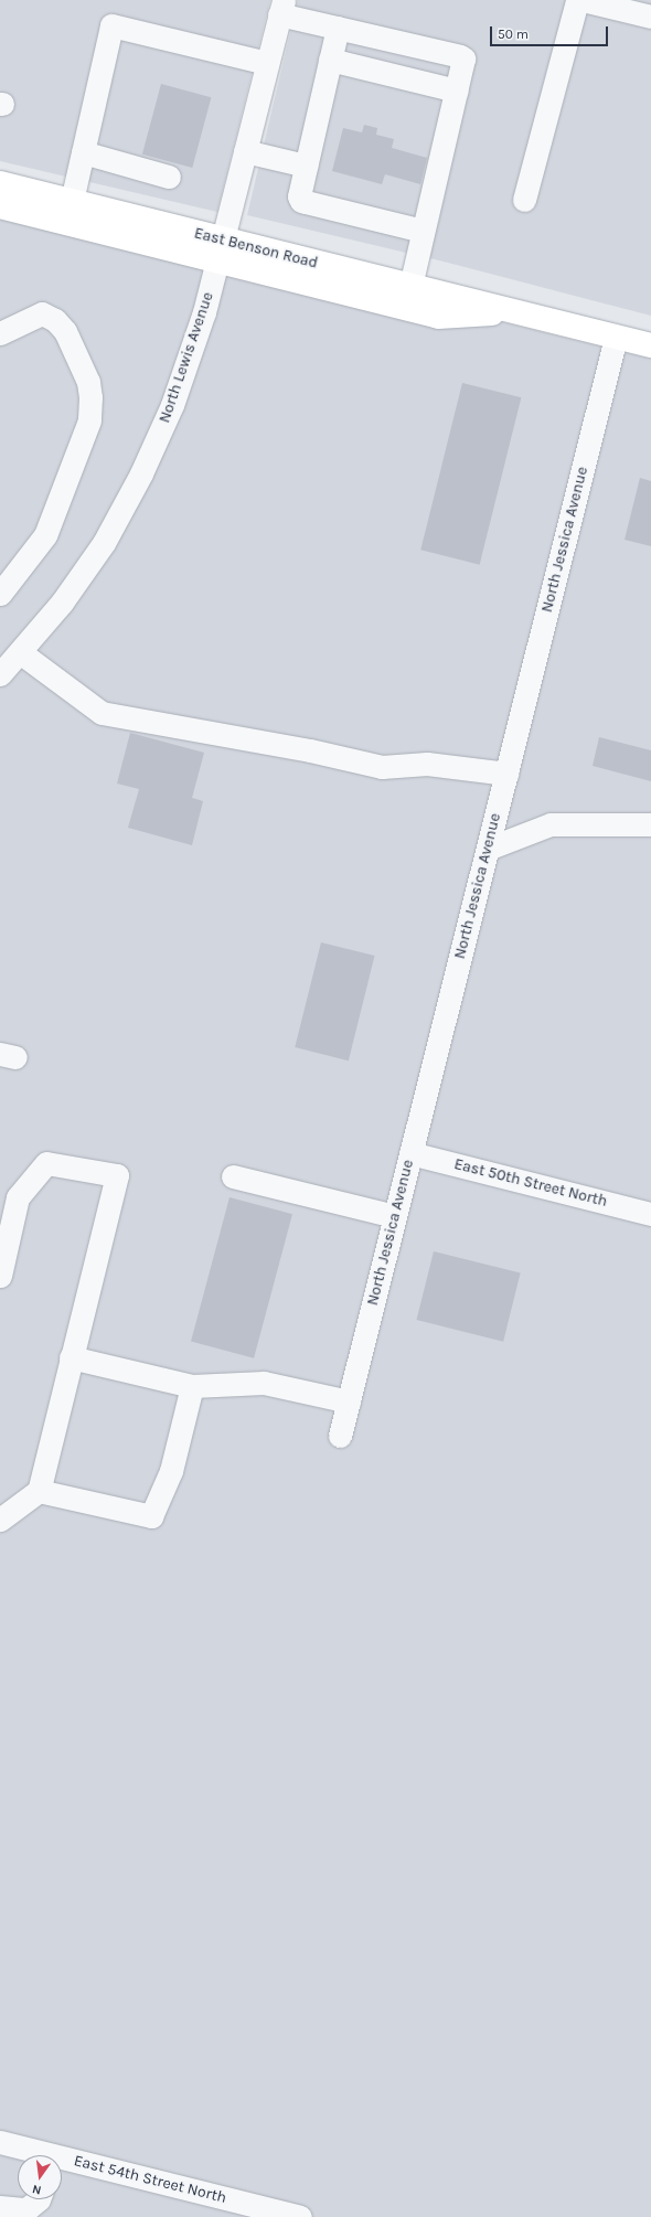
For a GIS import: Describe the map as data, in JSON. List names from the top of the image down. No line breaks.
{"streets":{"main road":["East Benson Road"],"street":["North Lewis Avenue","North Jessica Avenue","East 50th Street North","East 54th Street North"]},"crossings":[["East Benson Road","North Lewis Avenue"],["East Benson Road","North Jessica Avenue"],["North Jessica Avenue","East 50th Street North"]],"scale_bar":"50 m","north":"bottom"}
